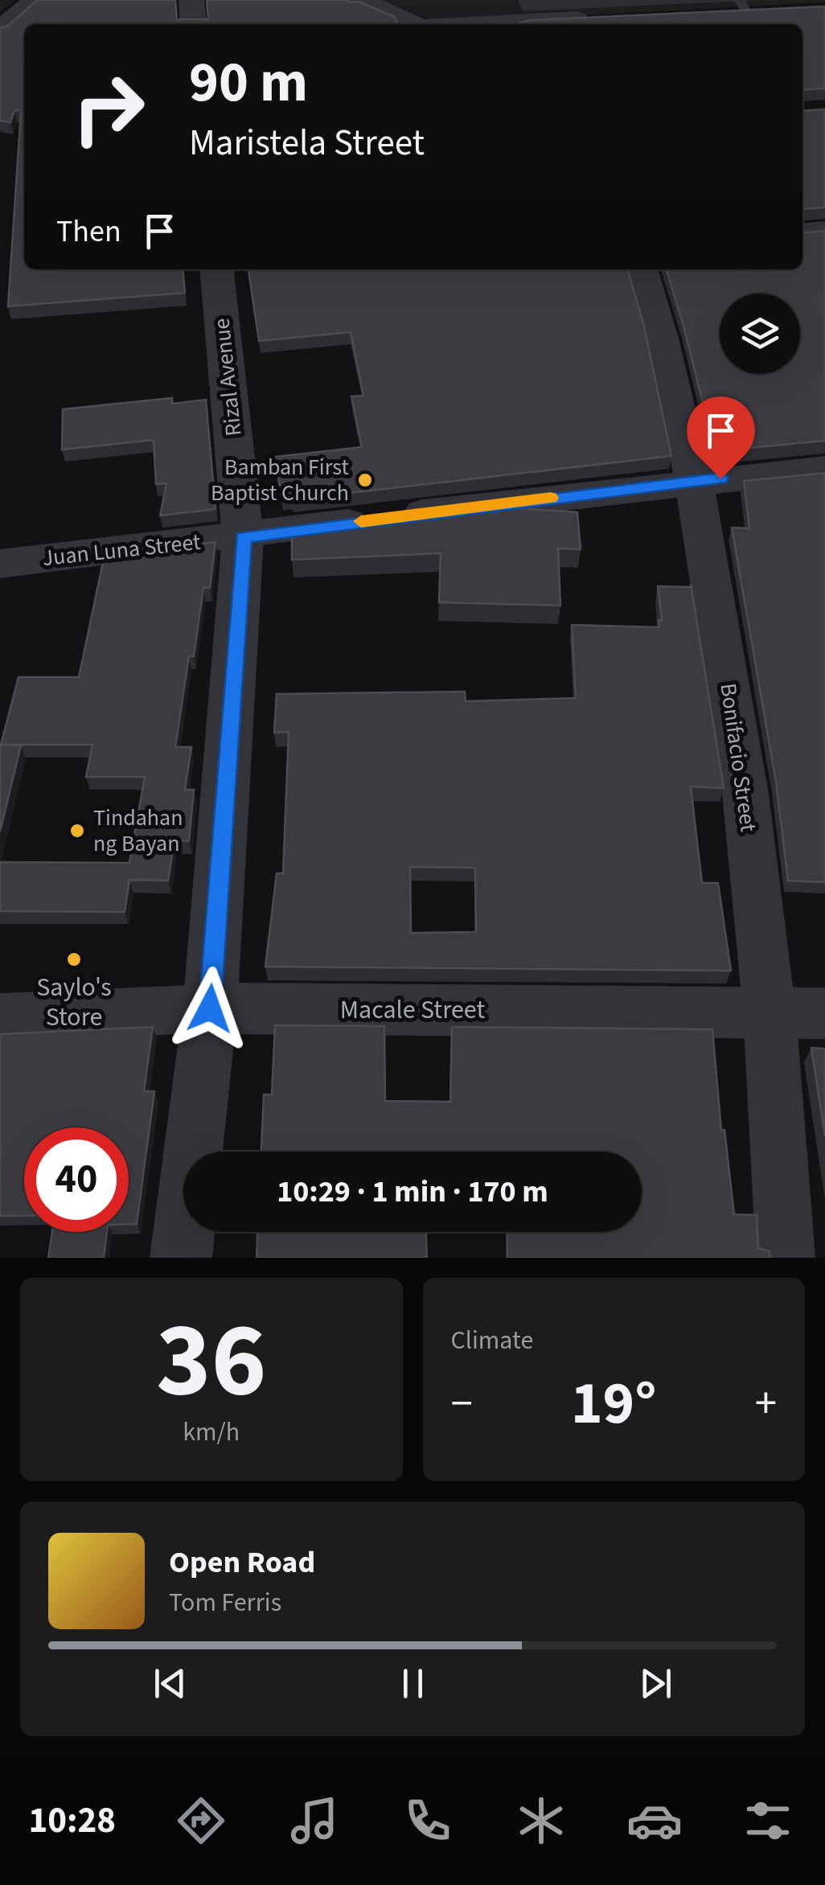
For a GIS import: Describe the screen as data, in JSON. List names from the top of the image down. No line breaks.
{"streets":{"street":["Rizal Avenue","Juan Luna Street","Bonifacio Street","Macale Street"]},"crossings":[["Rizal Avenue","Juan Luna Street"],["Rizal Avenue","Macale Street"],["Juan Luna Street","Bonifacio Street"],["Bonifacio Street","Macale Street"]],"places":["Bamban First Baptist Church","Tindahan ng Bayan","Saylo's Store"],"page":{"turn":["90 m","Maristela Street"],"then":"Then","limit":"40","trip":"10:29 · 1 min · 170 m","tile":[["36","km/h"],"Climate"],"heat":["−","19°","+"],"song":["Open Road","Tom Ferris"],"tabs":"10:28"}}
